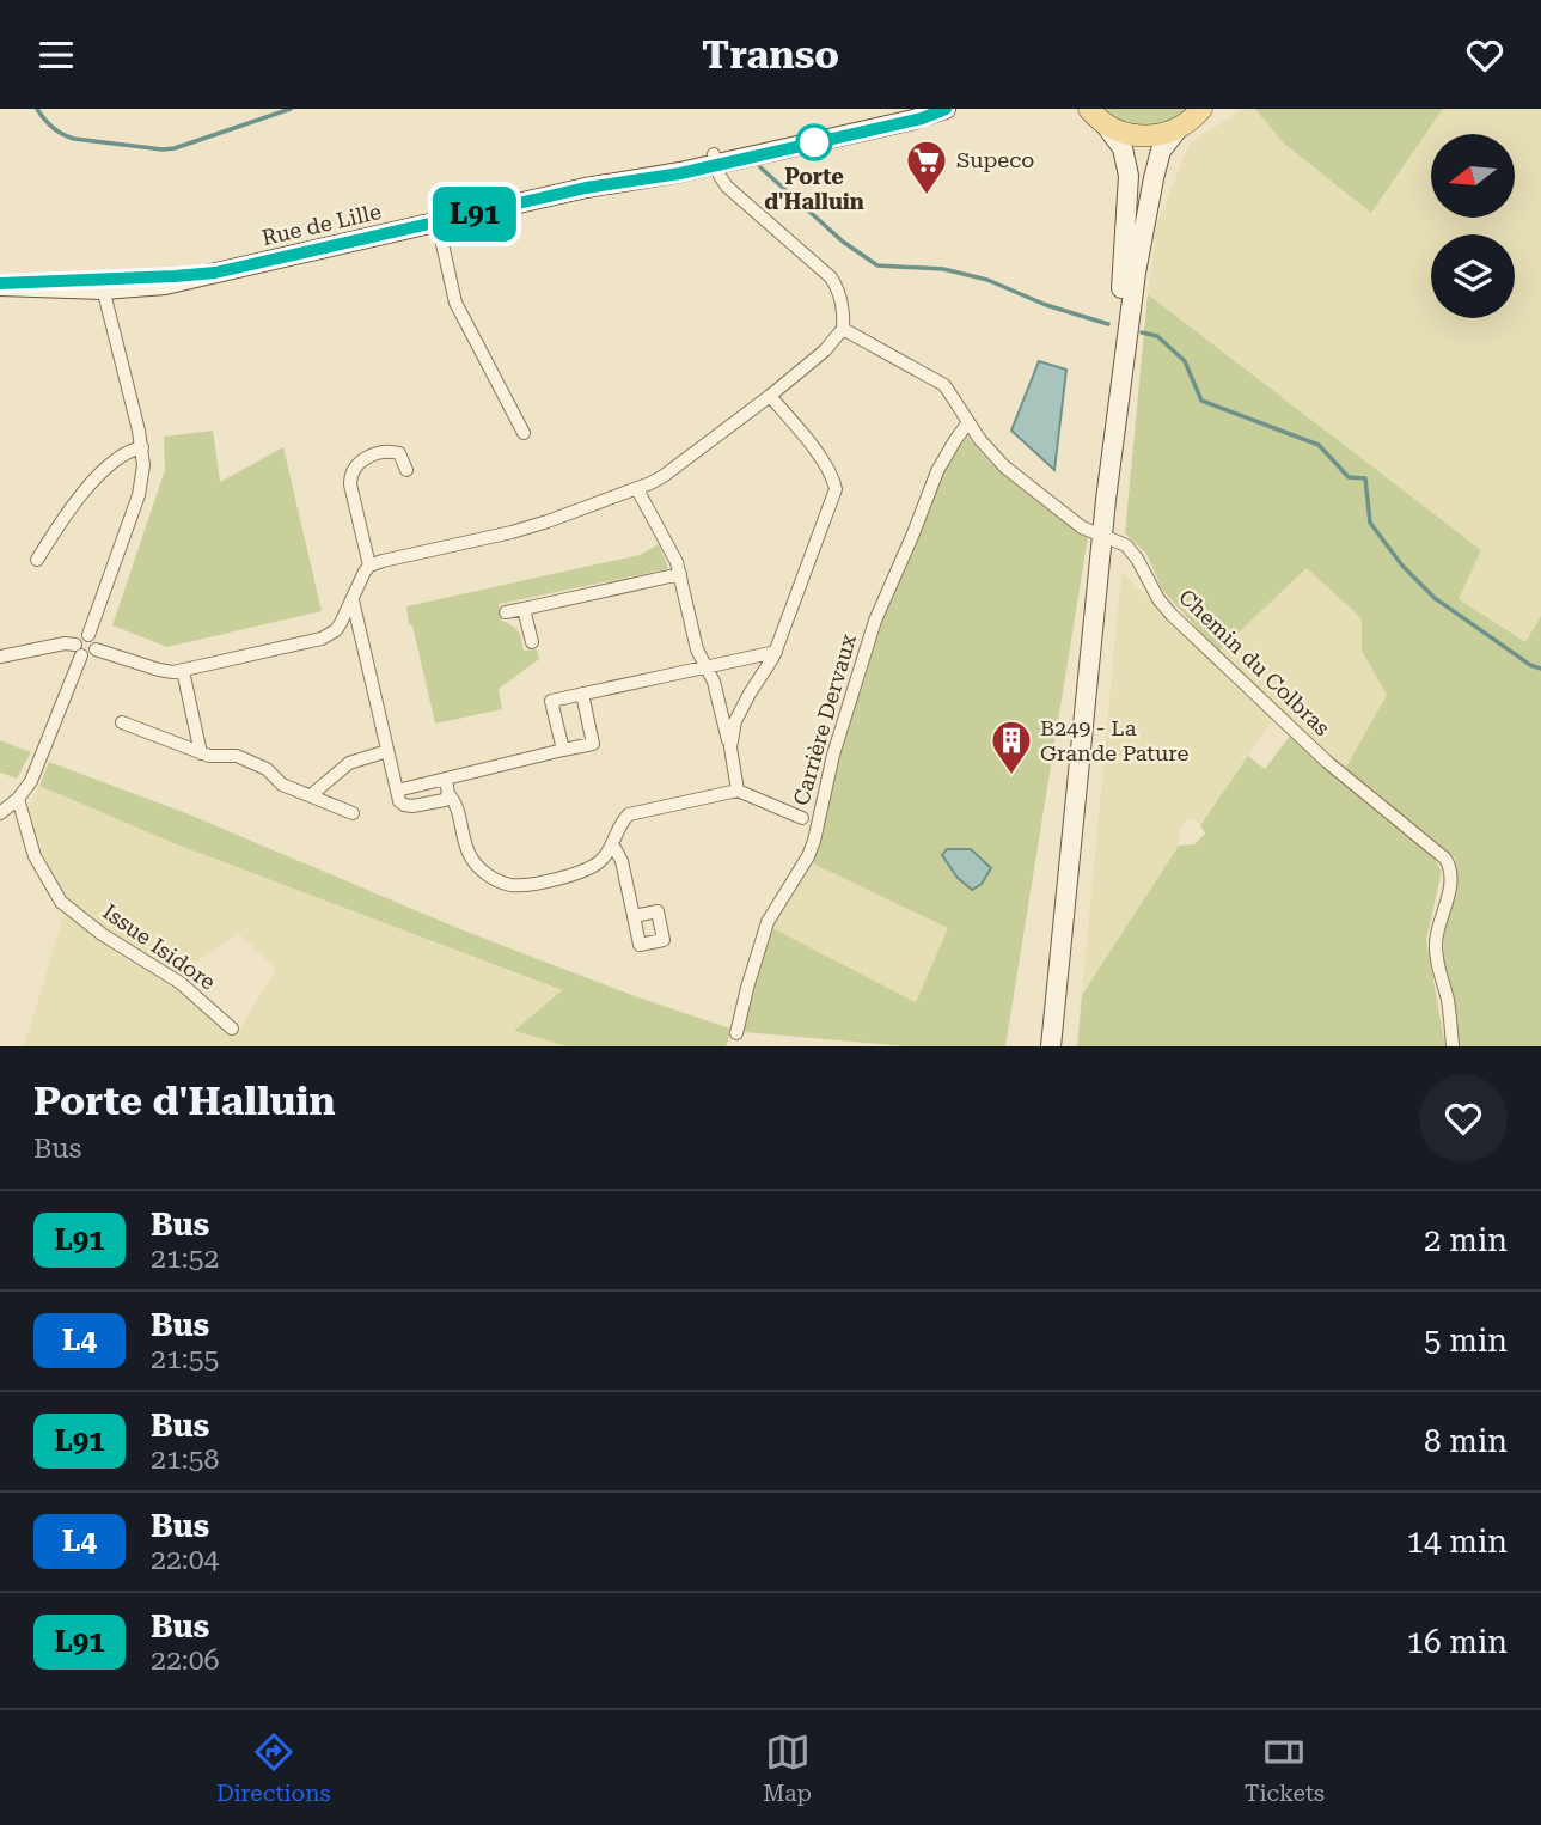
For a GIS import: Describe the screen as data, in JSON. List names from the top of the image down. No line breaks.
{"streets":{"main road":["Rue de Lille"],"street":["Chemin du Colbras","Carrière Dervaux","Issue Isidore"]},"crossings":[["Chemin du Colbras","Carrière Dervaux"]],"places":{"other":["Porte d'Halluin"],"supermarket":["Supeco"],"building":["B249 - La Grande Pature"]},"lines":["bus line L91"],"north":"left","page":{"header":"Transo","on_map":"L91","heading":["Porte d'Halluin","Bus"],"list":[{"mark":"L91","name":"Bus","note":"21:52","value":"2 min"},{"mark":"L4","name":"Bus","note":"21:55","value":"5 min"},{"mark":"L91","name":"Bus","note":"21:58","value":"8 min"},{"mark":"L4","name":"Bus","note":"22:04","value":"14 min"},{"mark":"L91","name":"Bus","note":"22:06","value":"16 min"}],"tabs":["Directions","Map","Tickets"]}}
